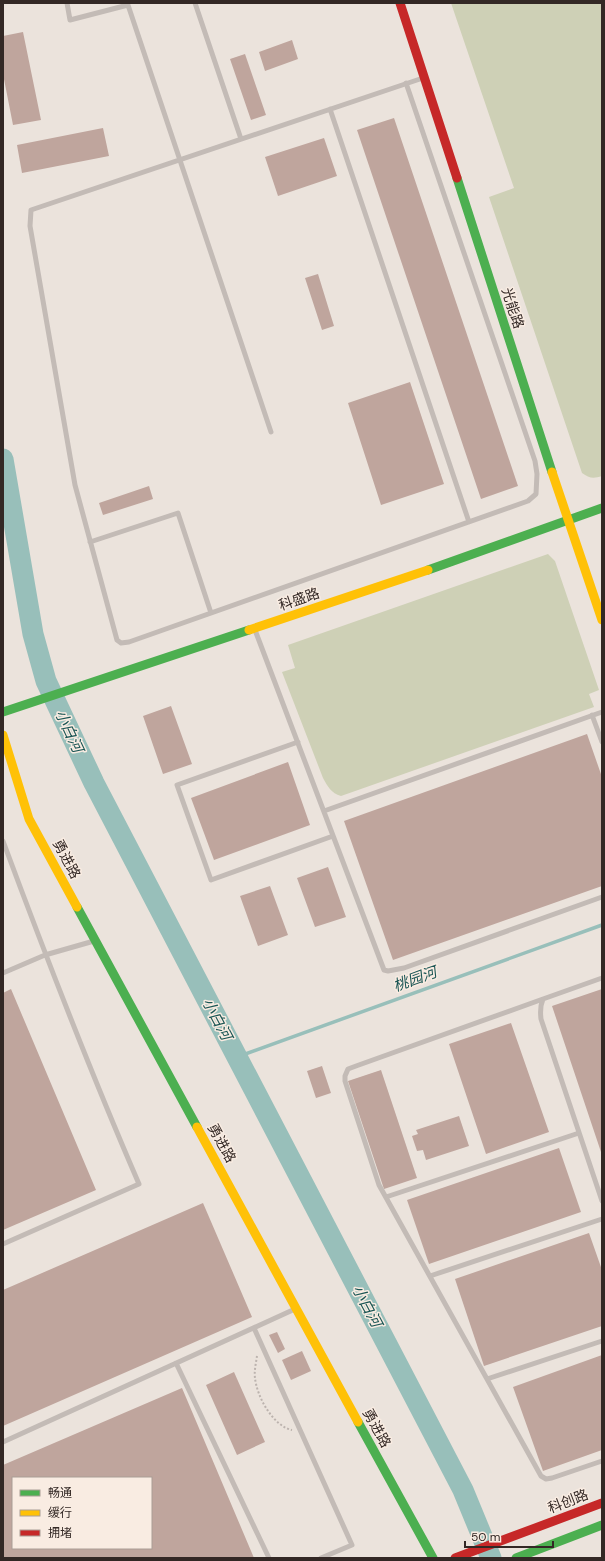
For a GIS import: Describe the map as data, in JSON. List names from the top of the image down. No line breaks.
{"streets":{"street":["光能路","科盛路","勇进路","科创路"]},"crossings":[["光能路","科盛路"]],"water":["小白河","桃园河"],"legend":["畅通","缓行","拥堵"],"scale_bar":"50 m"}
